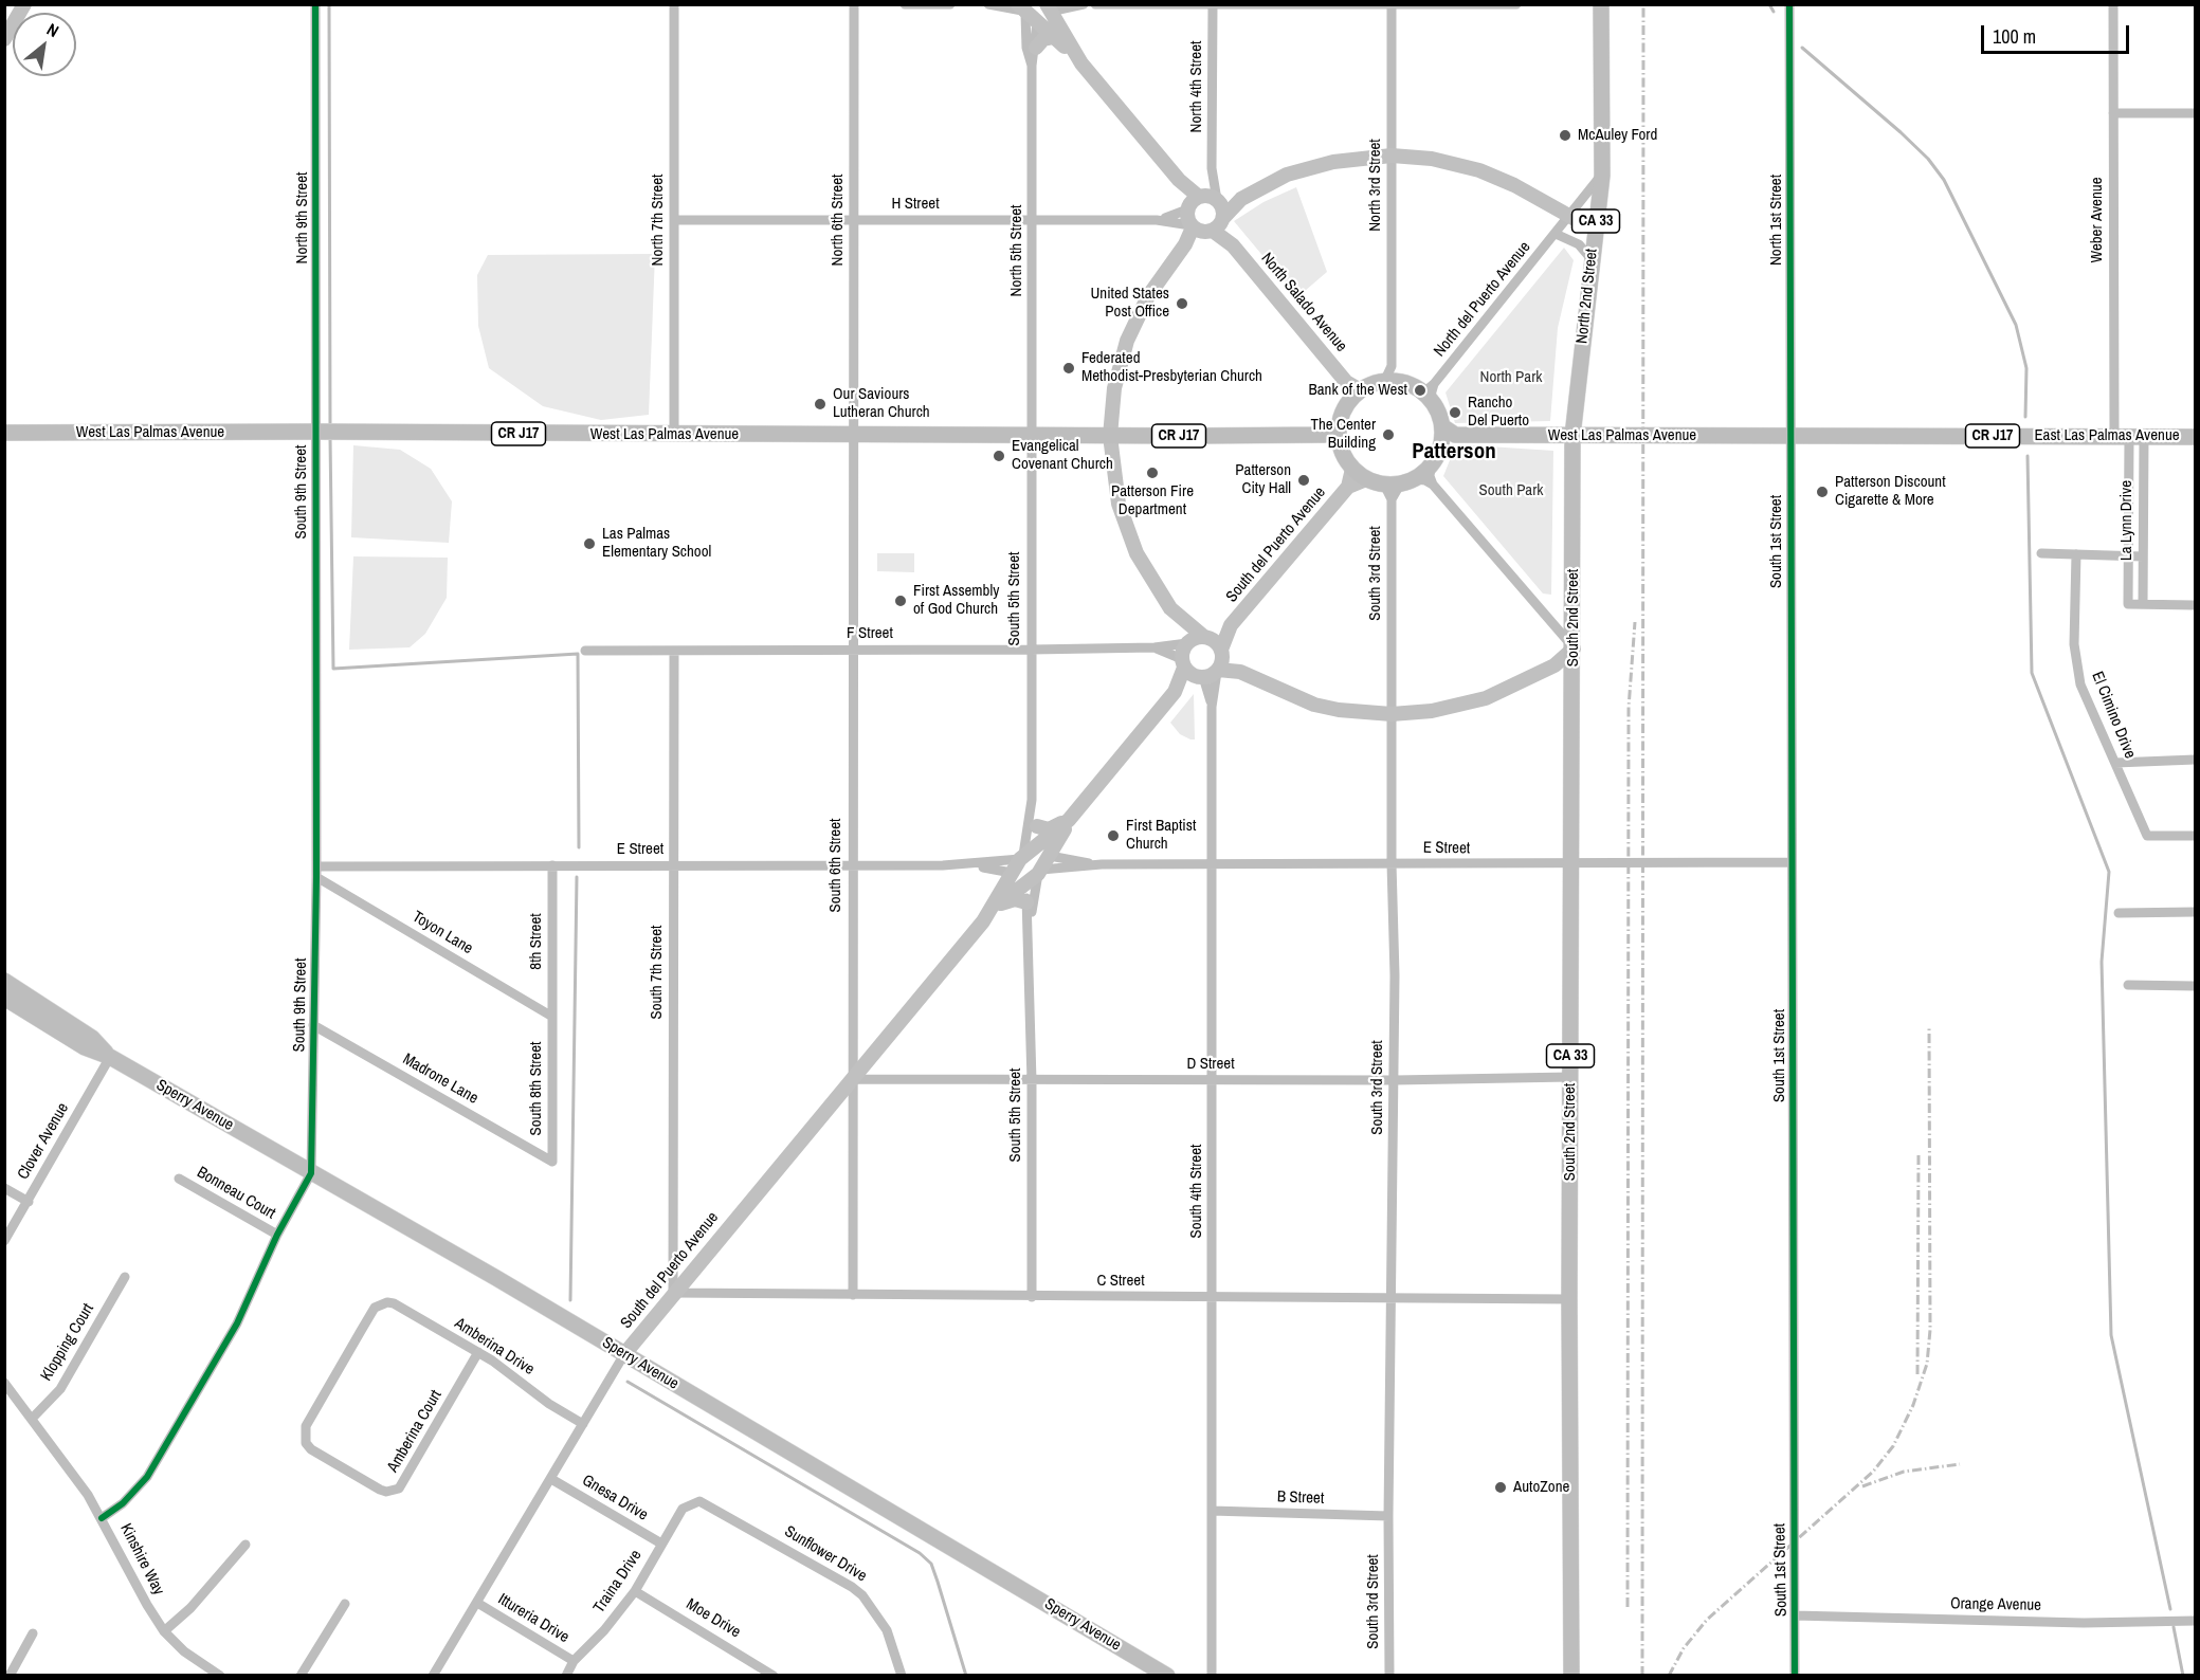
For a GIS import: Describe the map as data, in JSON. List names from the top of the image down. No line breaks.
{"streets":{"main road":["CA 33","North 2nd Street","West Las Palmas Avenue","CR J17","East Las Palmas Avenue","South 2nd Street","Sperry Avenue"],"street":["North 4th Street","North 3rd Street","H Street","North 9th Street","North 7th Street","North 6th Street","North 1st Street","Weber Avenue","North 5th Street","North del Puerto Avenue","North Salado Avenue","South 9th Street","La Lynn Drive","South 1st Street","South del Puerto Avenue","South 3rd Street","South 5th Street","F Street","El Cimino Drive","E Street","South 6th Street","Toyon Lane","8th Street","South 7th Street","D Street","Madrone Lane","South 8th Street","Clover Avenue","South 4th Street","Bonneau Court","C Street","Klopping Court","Amberina Drive","Amberina Court","Gnesa Drive","B Street","Sunflower Drive","Kinshire Way","Traina Drive","Orange Avenue","Ittureria Drive","Moe Drive"]},"crossings":[["North 4th Street","North Salado Avenue"],["North 3rd Street","North del Puerto Avenue"],["North 3rd Street","North Salado Avenue"],["North 3rd Street","West Las Palmas Avenue"],["North 3rd Street","South del Puerto Avenue"],["North 3rd Street","South 3rd Street"],["H Street","North 7th Street"],["H Street","North 6th Street"],["H Street","North 5th Street"],["North 9th Street","West Las Palmas Avenue"],["North 9th Street","South 9th Street"],["North 7th Street","West Las Palmas Avenue"],["North 6th Street","West Las Palmas Avenue"],["North 6th Street","South 6th Street"],["North 1st Street","West Las Palmas Avenue"],["North 1st Street","East Las Palmas Avenue"],["North 1st Street","South 1st Street"],["Weber Avenue","East Las Palmas Avenue"],["Weber Avenue","La Lynn Drive"],["North 5th Street","West Las Palmas Avenue"],["North 5th Street","South 5th Street"],["North 2nd Street","North del Puerto Avenue"],["North 2nd Street","West Las Palmas Avenue"],["North 2nd Street","South 2nd Street"],["North del Puerto Avenue","North Salado Avenue"],["North del Puerto Avenue","West Las Palmas Avenue"],["North del Puerto Avenue","South del Puerto Avenue"],["North del Puerto Avenue","South 3rd Street"],["North Salado Avenue","West Las Palmas Avenue"],["North Salado Avenue","South del Puerto Avenue"],["North Salado Avenue","South 3rd Street"],["West Las Palmas Avenue","East Las Palmas Avenue"],["West Las Palmas Avenue","South 9th Street"],["West Las Palmas Avenue","South 1st Street"],["West Las Palmas Avenue","South del Puerto Avenue"],["West Las Palmas Avenue","South 3rd Street"],["West Las Palmas Avenue","South 5th Street"],["West Las Palmas Avenue","South 2nd Street"],["West Las Palmas Avenue","South 6th Street"],["East Las Palmas Avenue","La Lynn Drive"],["East Las Palmas Avenue","South 1st Street"],["South 9th Street","E Street"],["South 9th Street","Toyon Lane"],["South 9th Street","Madrone Lane"],["South 9th Street","Sperry Avenue"],["South 9th Street","Bonneau Court"],["South 9th Street","Kinshire Way"],["South 1st Street","E Street"],["South 1st Street","Orange Avenue"],["South del Puerto Avenue","South 3rd Street"],["South del Puerto Avenue","South 5th Street"],["South del Puerto Avenue","F Street"],["South del Puerto Avenue","E Street"],["South del Puerto Avenue","South 6th Street"],["South del Puerto Avenue","South 7th Street"],["South del Puerto Avenue","D Street"],["South del Puerto Avenue","Sperry Avenue"],["South del Puerto Avenue","South 4th Street"],["South del Puerto Avenue","C Street"],["South del Puerto Avenue","Amberina Drive"],["South del Puerto Avenue","Gnesa Drive"],["South del Puerto Avenue","Ittureria Drive"],["South 3rd Street","E Street"],["South 3rd Street","D Street"],["South 3rd Street","C Street"],["South 3rd Street","B Street"],["South 5th Street","F Street"],["South 5th Street","E Street"],["South 5th Street","D Street"],["South 5th Street","C Street"],["South 2nd Street","E Street"],["South 2nd Street","D Street"],["South 2nd Street","C Street"],["F Street","South 6th Street"],["F Street","South 7th Street"],["F Street","South 4th Street"],["E Street","South 6th Street"],["E Street","Toyon Lane"],["E Street","8th Street"],["E Street","South 7th Street"],["E Street","South 4th Street"],["South 6th Street","D Street"],["South 6th Street","C Street"],["Toyon Lane","8th Street"],["Toyon Lane","South 8th Street"],["8th Street","South 8th Street"],["South 7th Street","C Street"],["D Street","South 4th Street"],["Madrone Lane","South 8th Street"],["Sperry Avenue","Clover Avenue"],["South 4th Street","C Street"],["South 4th Street","B Street"],["Klopping Court","Kinshire Way"],["Amberina Drive","Amberina Court"],["Gnesa Drive","Traina Drive"],["Sunflower Drive","Traina Drive"],["Traina Drive","Ittureria Drive"],["Traina Drive","Moe Drive"]],"districts":["Patterson"],"parks":["North Park","South Park"],"places":["McAuley Ford","United States Post Office","Federated Methodist-Presbyterian Church","Bank of the West","Our Saviours Lutheran Church","Rancho Del Puerto","The Center Building","Evangelical Covenant Church","Patterson Fire Department","Patterson City Hall","Patterson Discount Cigarette & More","Las Palmas Elementary School","First Assembly of God Church","First Baptist Church","AutoZone"],"scale_bar":"100 m","north":"top right"}
